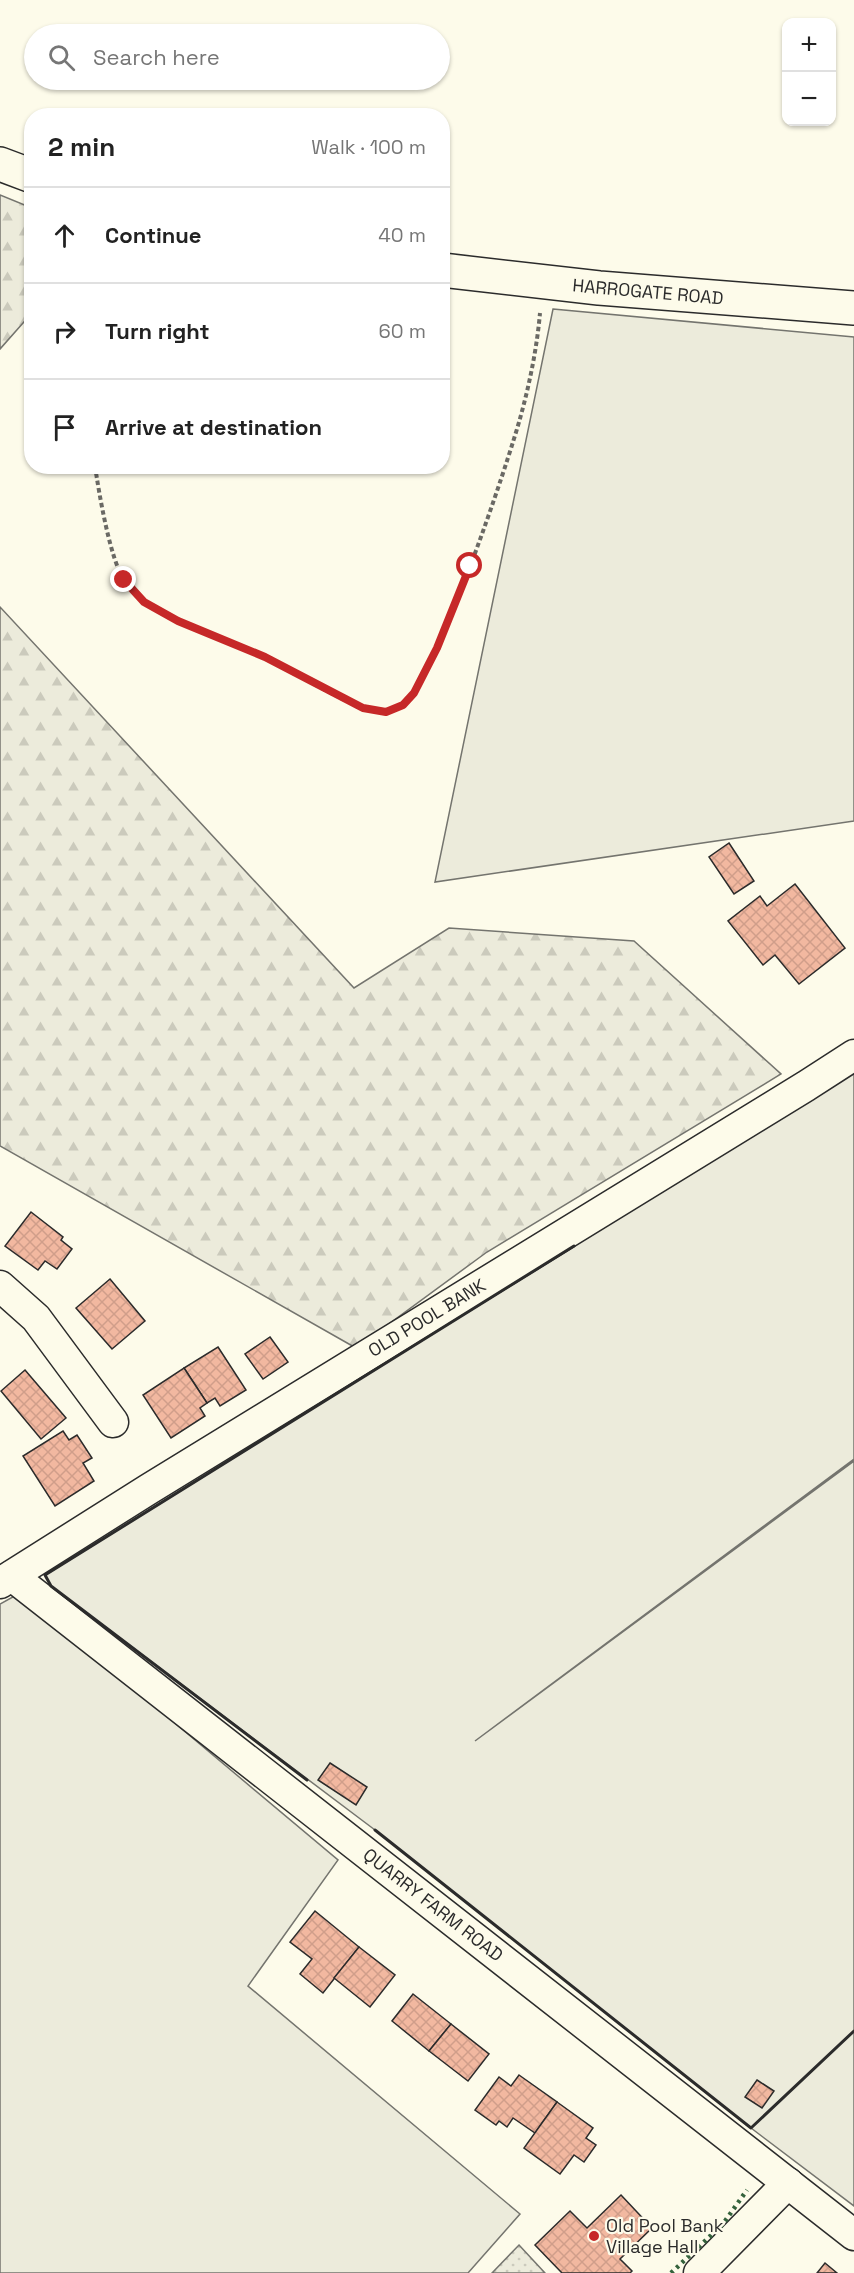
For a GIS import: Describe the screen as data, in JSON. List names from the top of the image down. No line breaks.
{"streets":{"highway":["HARROGATE ROAD"],"street":["OLD POOL BANK","QUARRY FARM ROAD"]},"crossings":[["OLD POOL BANK","QUARRY FARM ROAD"]],"places":["Old Pool Bank Village Hall"],"page":{"map_buttons":["+","−"],"search":"Search here","heading":["2 min","Walk · 100 m"],"list":[["Continue","40 m"],["Turn right","60 m"],"Arrive at destination"]}}
